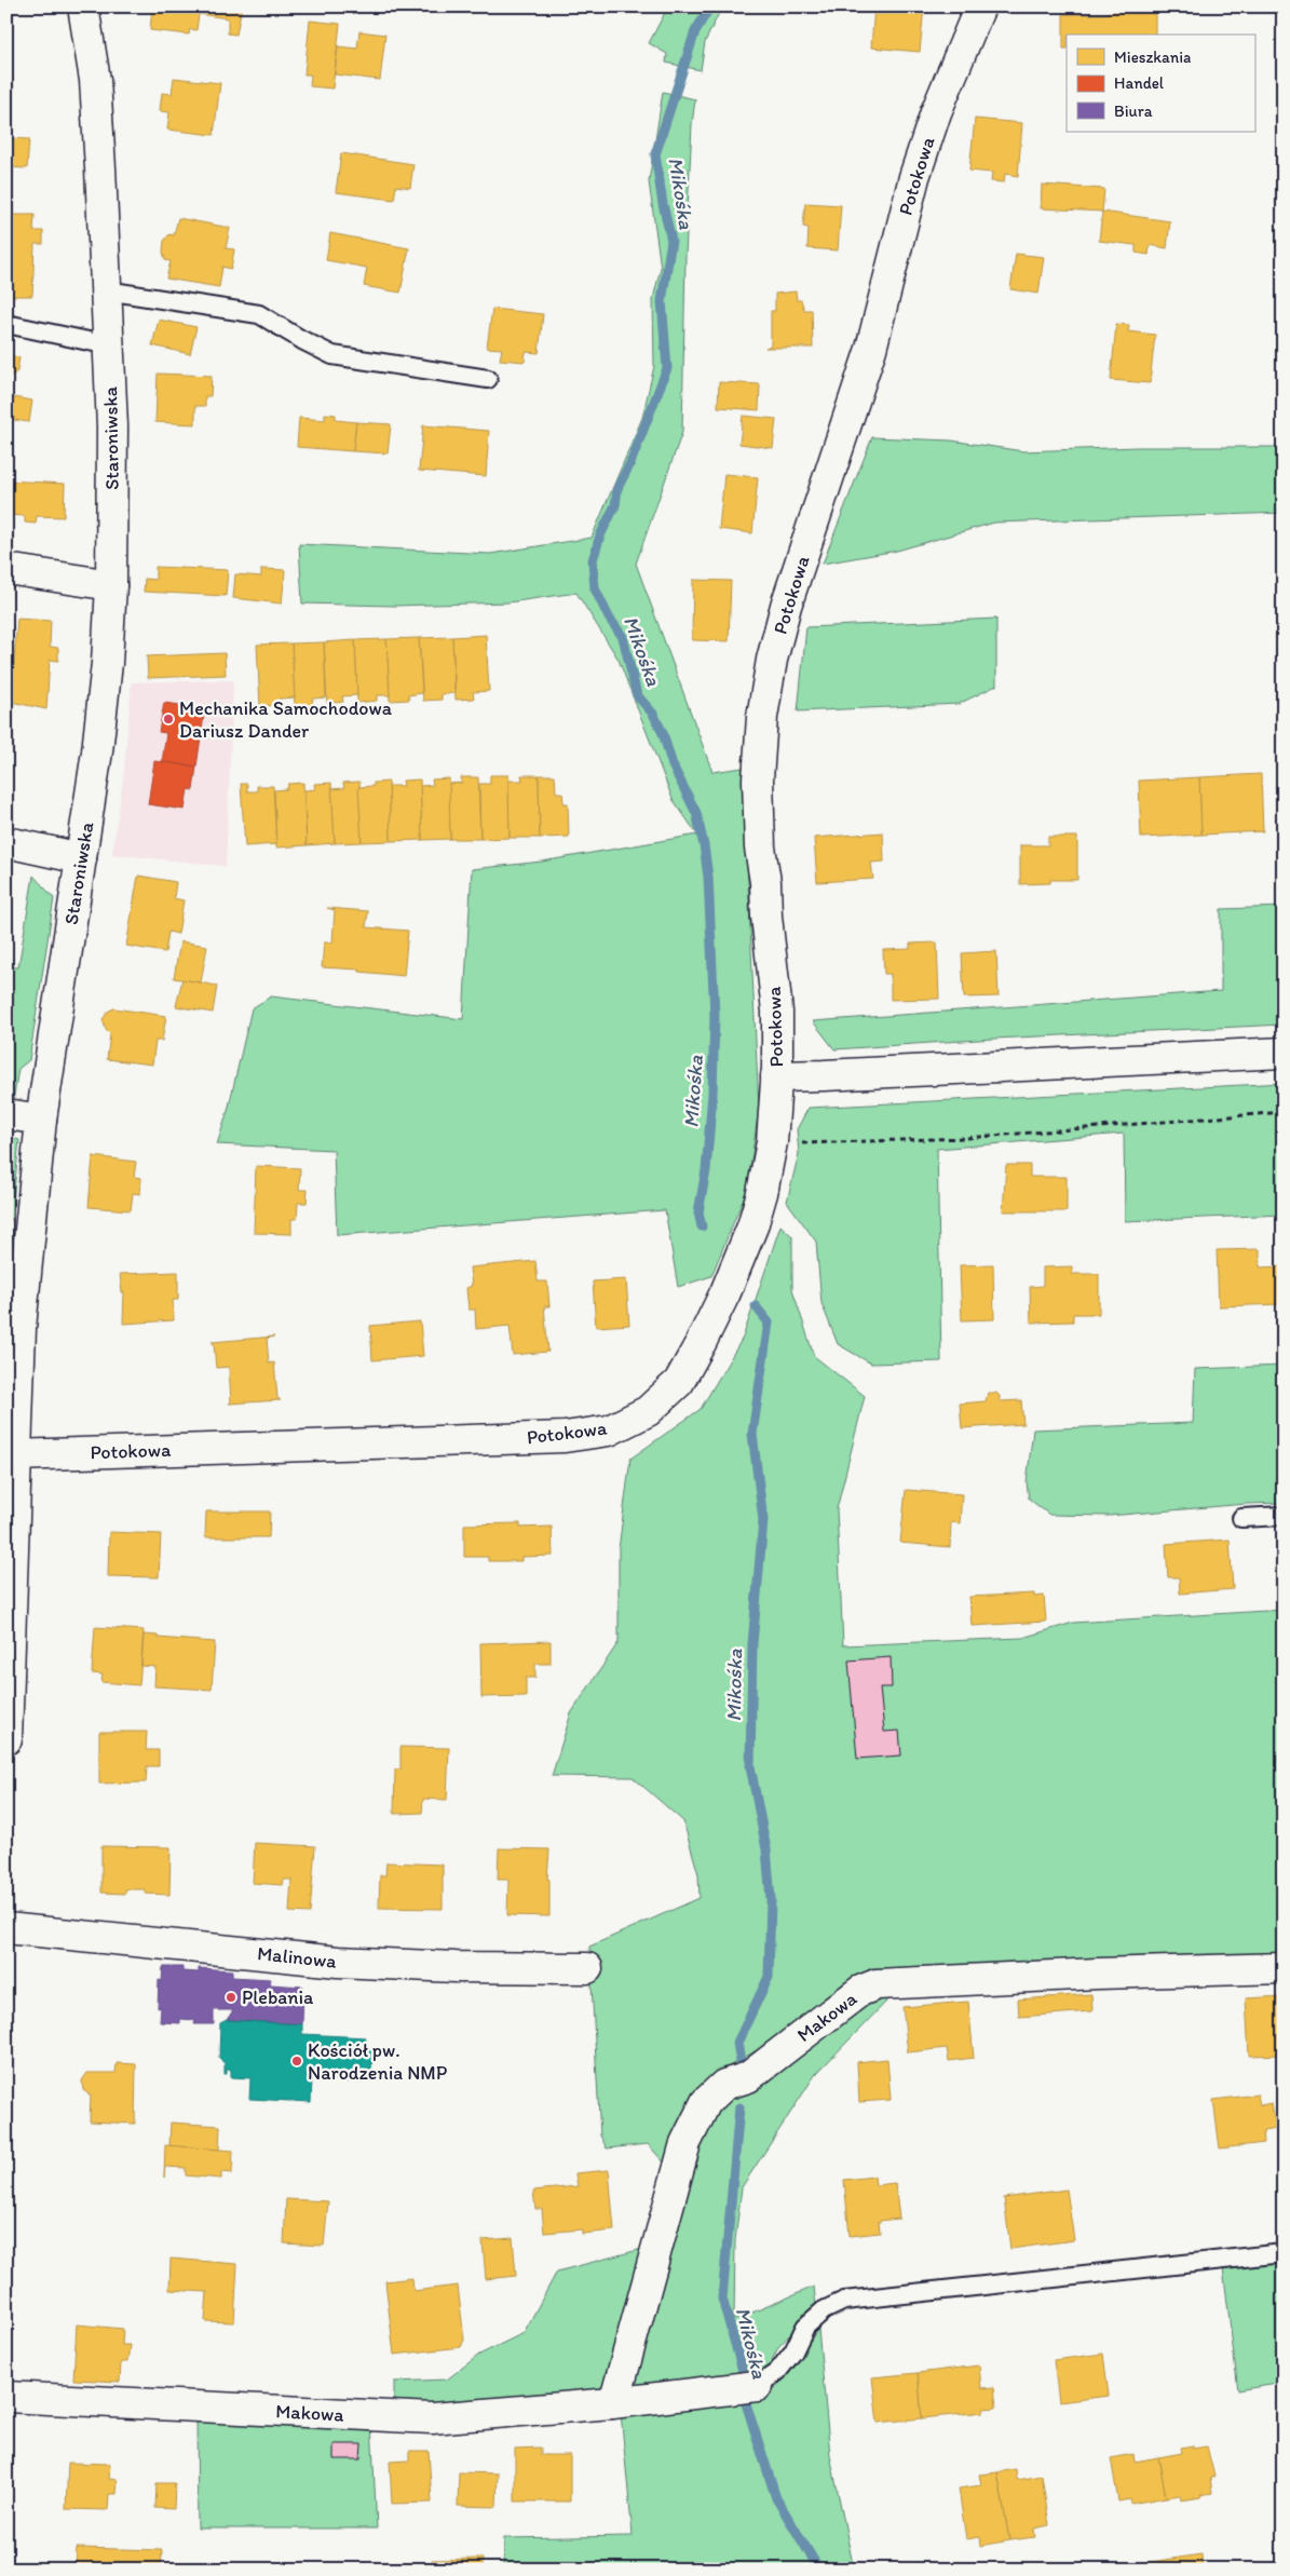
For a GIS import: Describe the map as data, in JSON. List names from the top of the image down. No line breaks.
{"streets":{"street":["Potokowa","Staroniwska","Malinowa","Makowa"]},"crossings":[["Potokowa","Staroniwska"]],"water":["Mikośka"],"places":["Mechanika Samochodowa Dariusz Dander","Plebania","Kościół pw. Narodzenia NMP"],"legend":["Mieszkania","Handel","Biura"]}
